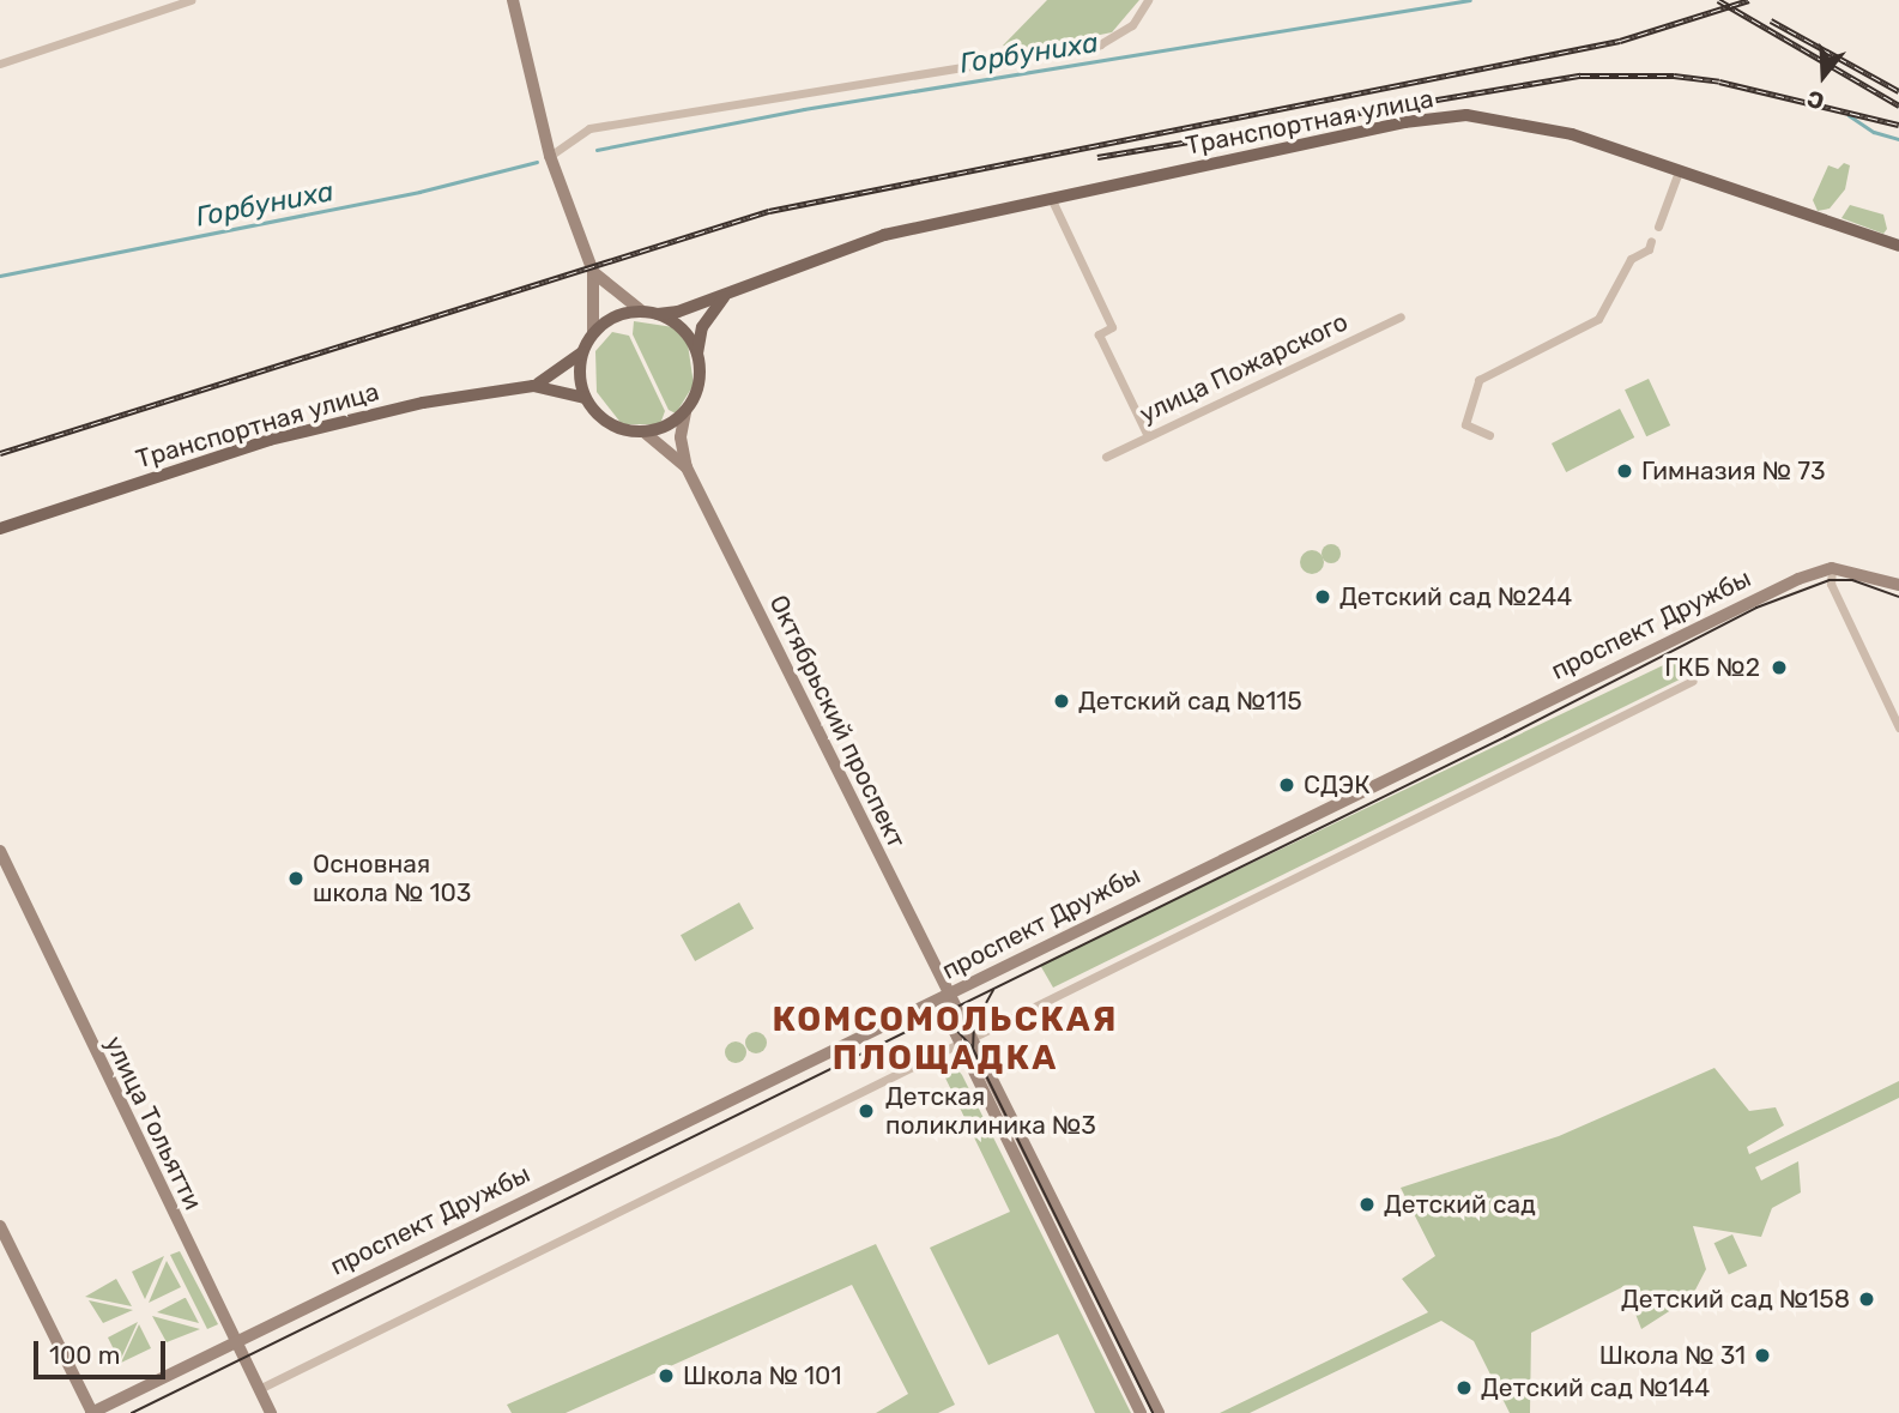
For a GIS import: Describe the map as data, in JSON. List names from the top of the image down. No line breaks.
{"streets":{"main road":["Транспортная улица","проспект Дружбы","Октябрьский проспект","улица Тольятти"],"street":["улица Пожарского"]},"crossings":[["Транспортная улица","Октябрьский проспект"],["проспект Дружбы","Октябрьский проспект"],["проспект Дружбы","улица Тольятти"]],"districts":["КОМСОМОЛЬСКАЯ ПЛОЩАДКА"],"water":["Горбуниха"],"places":["Гимназия № 73","Детский сад №244","ГКБ №2","Детский сад №115","СДЭК","Основная школа № 103","Детская поликлиника №3","Детский сад","Детский сад №158","Школа № 31","Школа № 101","Детский сад №144"],"scale_bar":"100 m","north":"bottom"}
